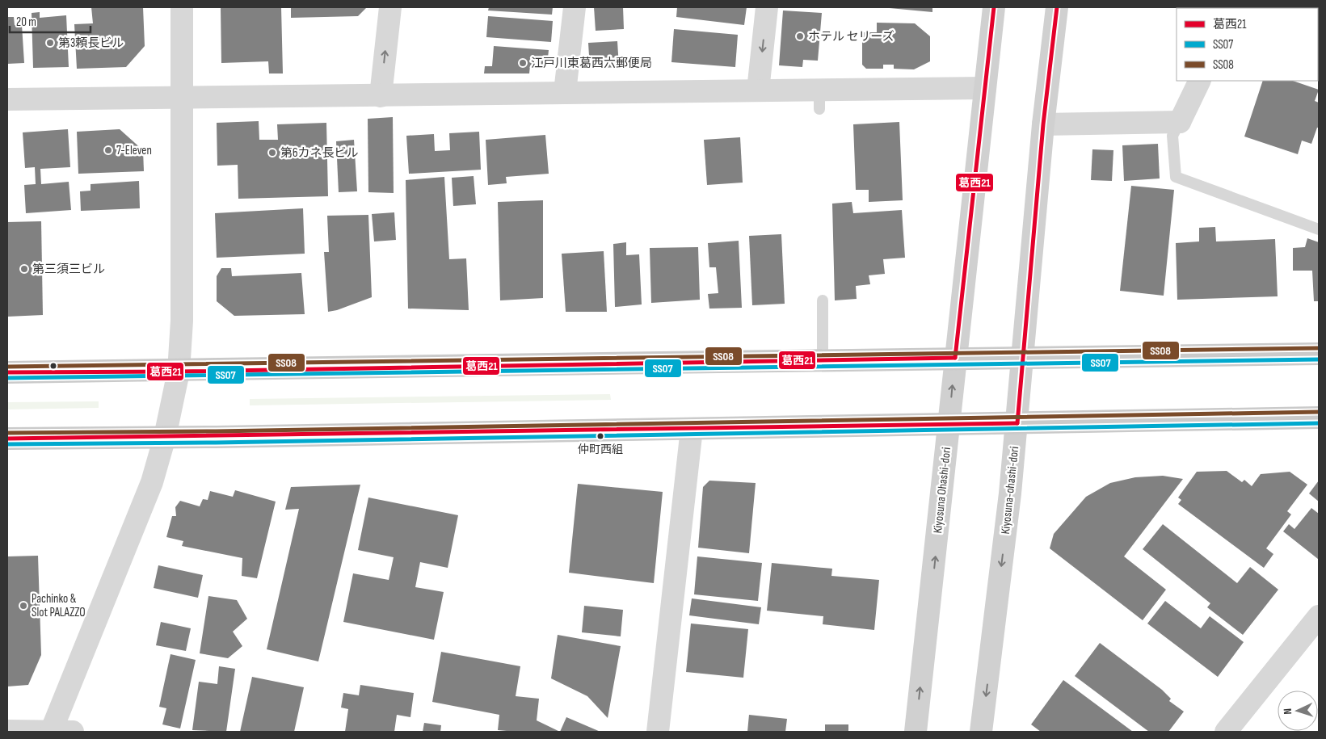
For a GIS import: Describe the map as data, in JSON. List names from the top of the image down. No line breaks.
{"streets":{"main road":["Kiyosuna Ohashi-dori","Kiyosuna-ohashi-dori"]},"one_way":["Kiyosuna Ohashi-dori","Kiyosuna-ohashi-dori"],"places":["ホテル セリーズ","第3頼長ビル","江戸川東葛西六郵便局","7-Eleven","第6カネ長ビル","第三須三ビル","仲町西組","Pachinko & Slot PALAZZO"],"lines":["transit line 葛西21","transit line SS08","transit line SS07"],"legend":["葛西21","SS07","SS08"],"scale_bar":"20 m","north":"left"}
